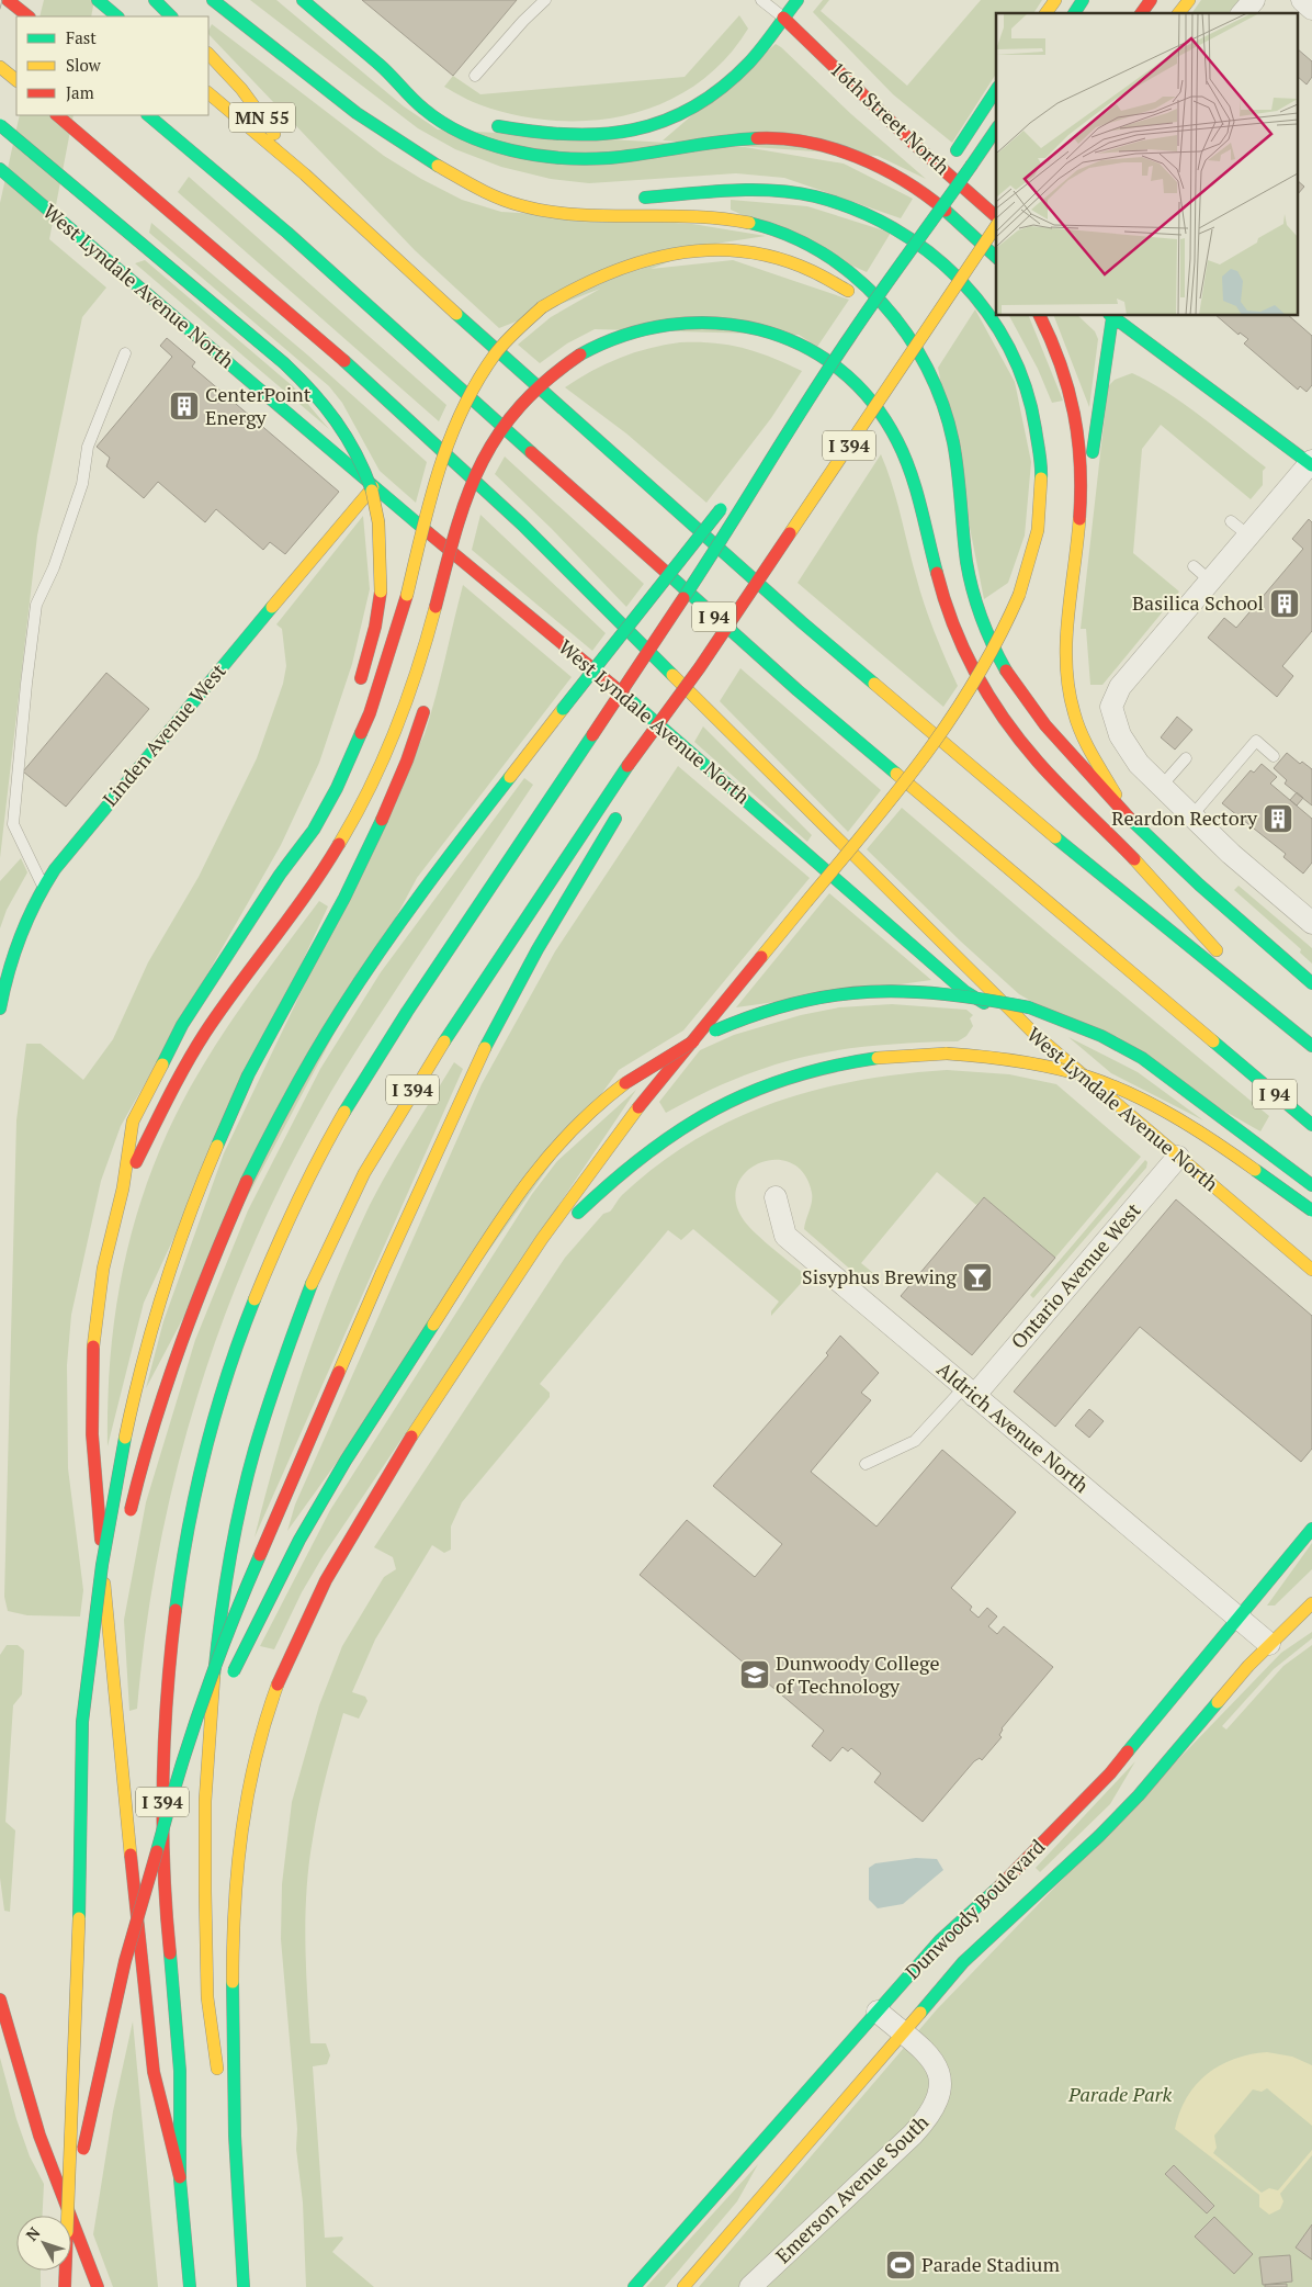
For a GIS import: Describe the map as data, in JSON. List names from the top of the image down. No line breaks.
{"streets":{"main road":["MN 55","16th Street North","West Lyndale Avenue North","I 394","I 94","Linden Avenue West","Dunwoody Boulevard"],"street":["Ontario Avenue West","Aldrich Avenue North","Emerson Avenue South"]},"crossings":[["MN 55","I 94"],["West Lyndale Avenue North","Linden Avenue West"],["West Lyndale Avenue North","Ontario Avenue West"],["Ontario Avenue West","Aldrich Avenue North"],["Aldrich Avenue North","Dunwoody Boulevard"],["Dunwoody Boulevard","Emerson Avenue South"]],"parks":["Parade Park"],"places":{"building":["CenterPoint Energy","Basilica School","Reardon Rectory"],"bar":["Sisyphus Brewing"],"school or university":["Dunwoody College of Technology"],"sports":["Parade Stadium"]},"legend":["Fast","Slow","Jam"],"north":"top left"}
